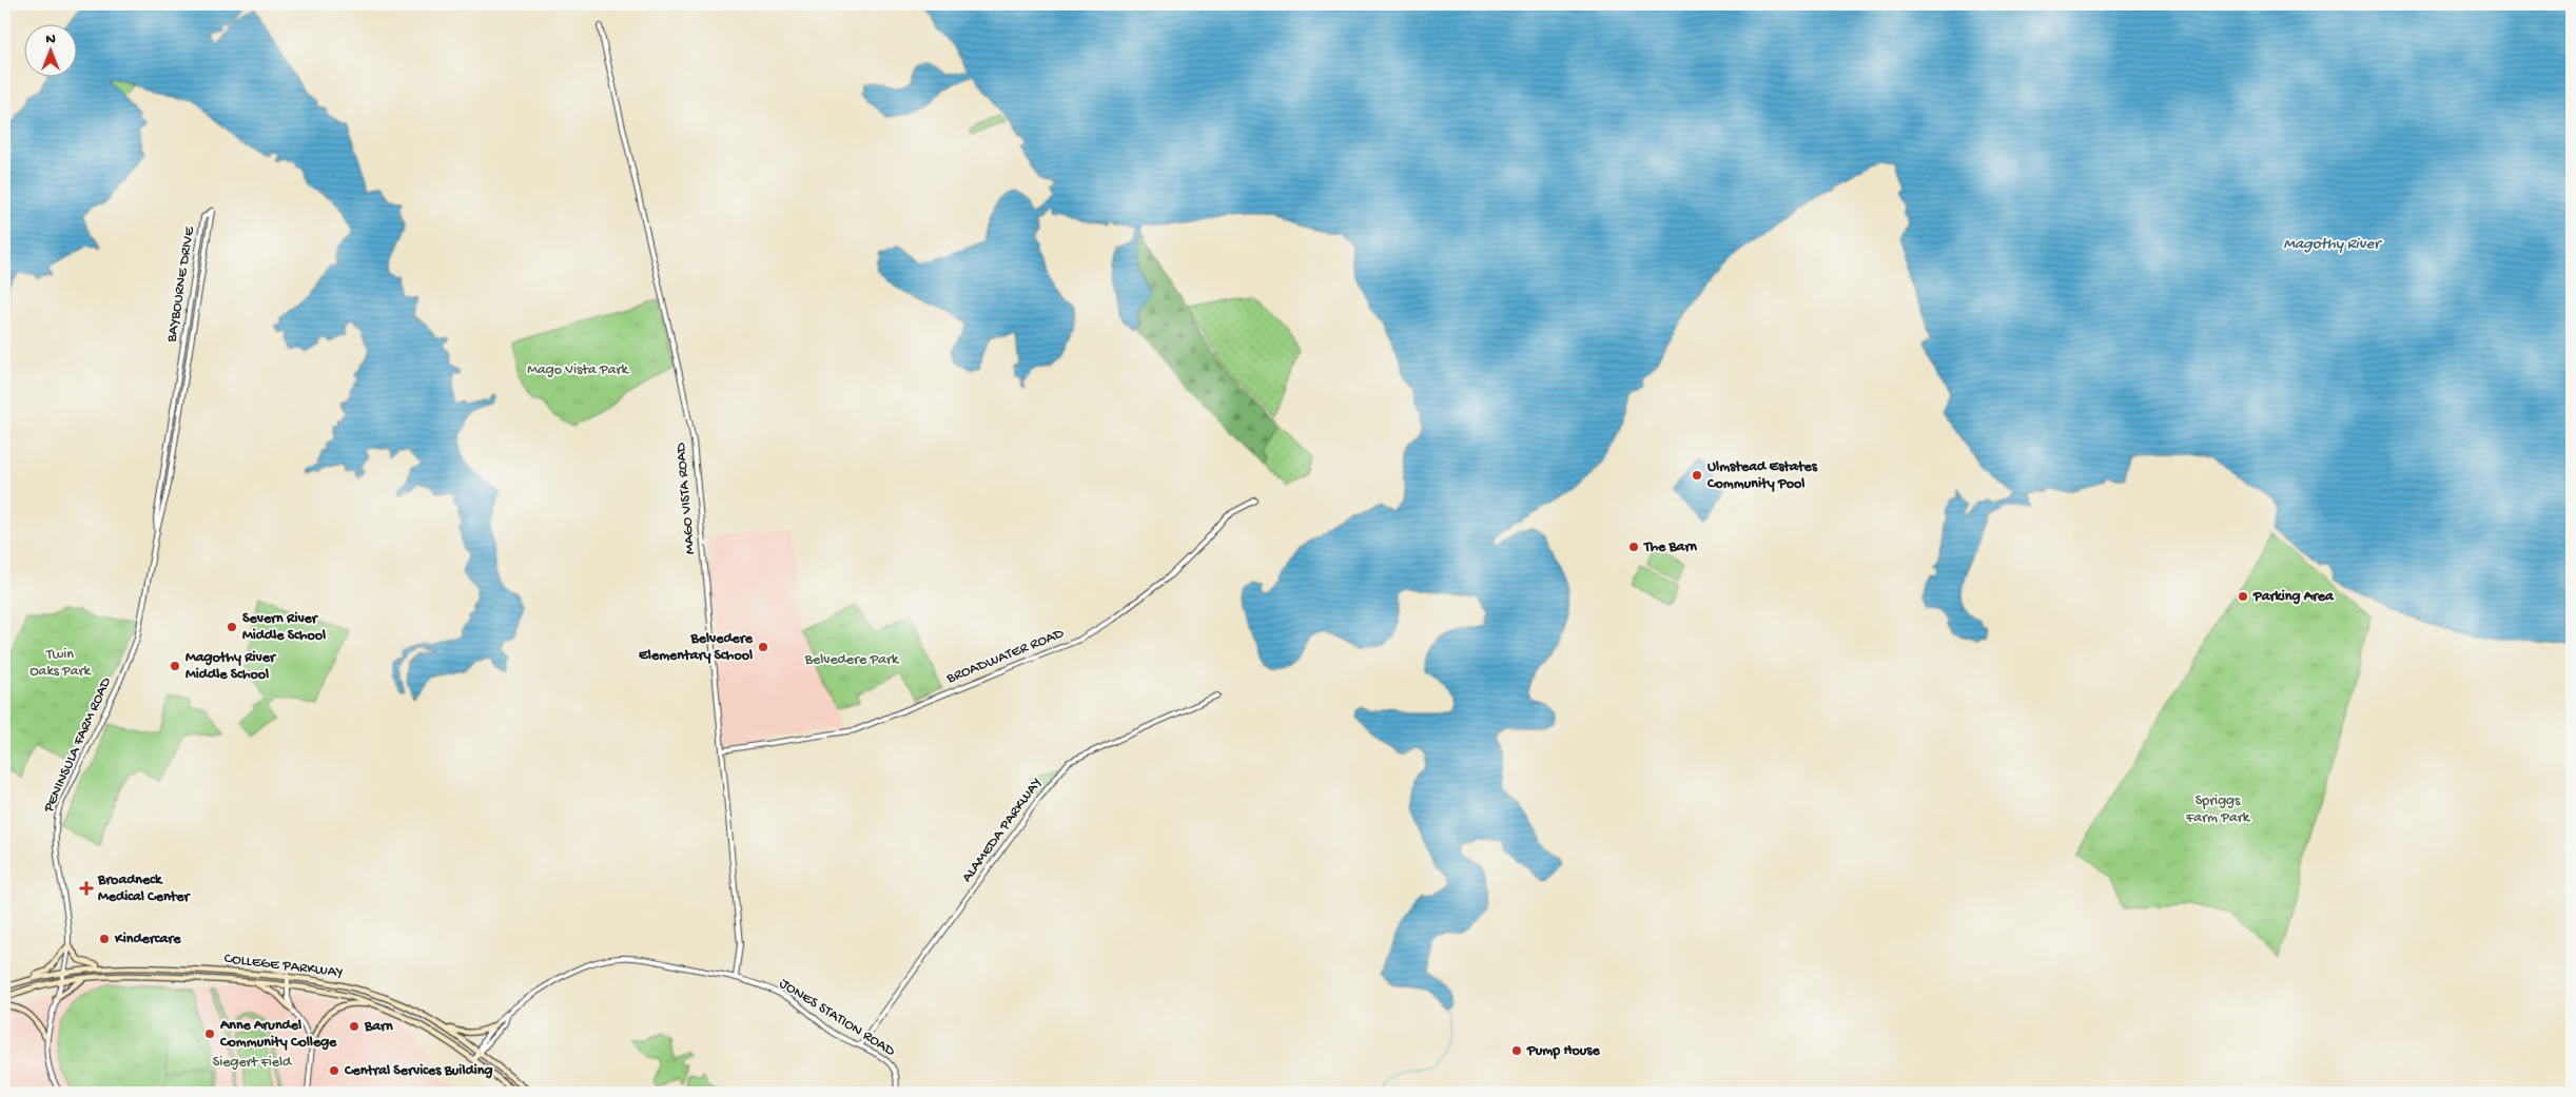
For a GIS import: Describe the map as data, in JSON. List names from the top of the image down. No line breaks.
{"streets":{"main road":["COLLEGE PARKWAY"],"street":["BAYBOURNE DRIVE","MAGO VISTA ROAD","BROADWATER ROAD","PENINSULA FARM ROAD","ALAMEDA PARKWAY","JONES STATION ROAD"]},"crossings":[["BAYBOURNE DRIVE","PENINSULA FARM ROAD"],["MAGO VISTA ROAD","BROADWATER ROAD"],["MAGO VISTA ROAD","JONES STATION ROAD"],["PENINSULA FARM ROAD","COLLEGE PARKWAY"],["ALAMEDA PARKWAY","JONES STATION ROAD"],["COLLEGE PARKWAY","JONES STATION ROAD"]],"water":["Magothy River"],"parks":["Mago Vista Park","Twin Oaks Park","Belvedere Park","Spriggs Farm Park","Siegert Field"],"places":{"other":["Ulmstead Estates Community Pool","The Barn","Parking Area","Severn River Middle School","Belvedere Elementary School","Magothy River Middle School","Kindercare","Barn","Anne Arundel Community College","Pump House","Central Services Building"],"health":["Broadneck Medical Center"]},"north":"top"}
